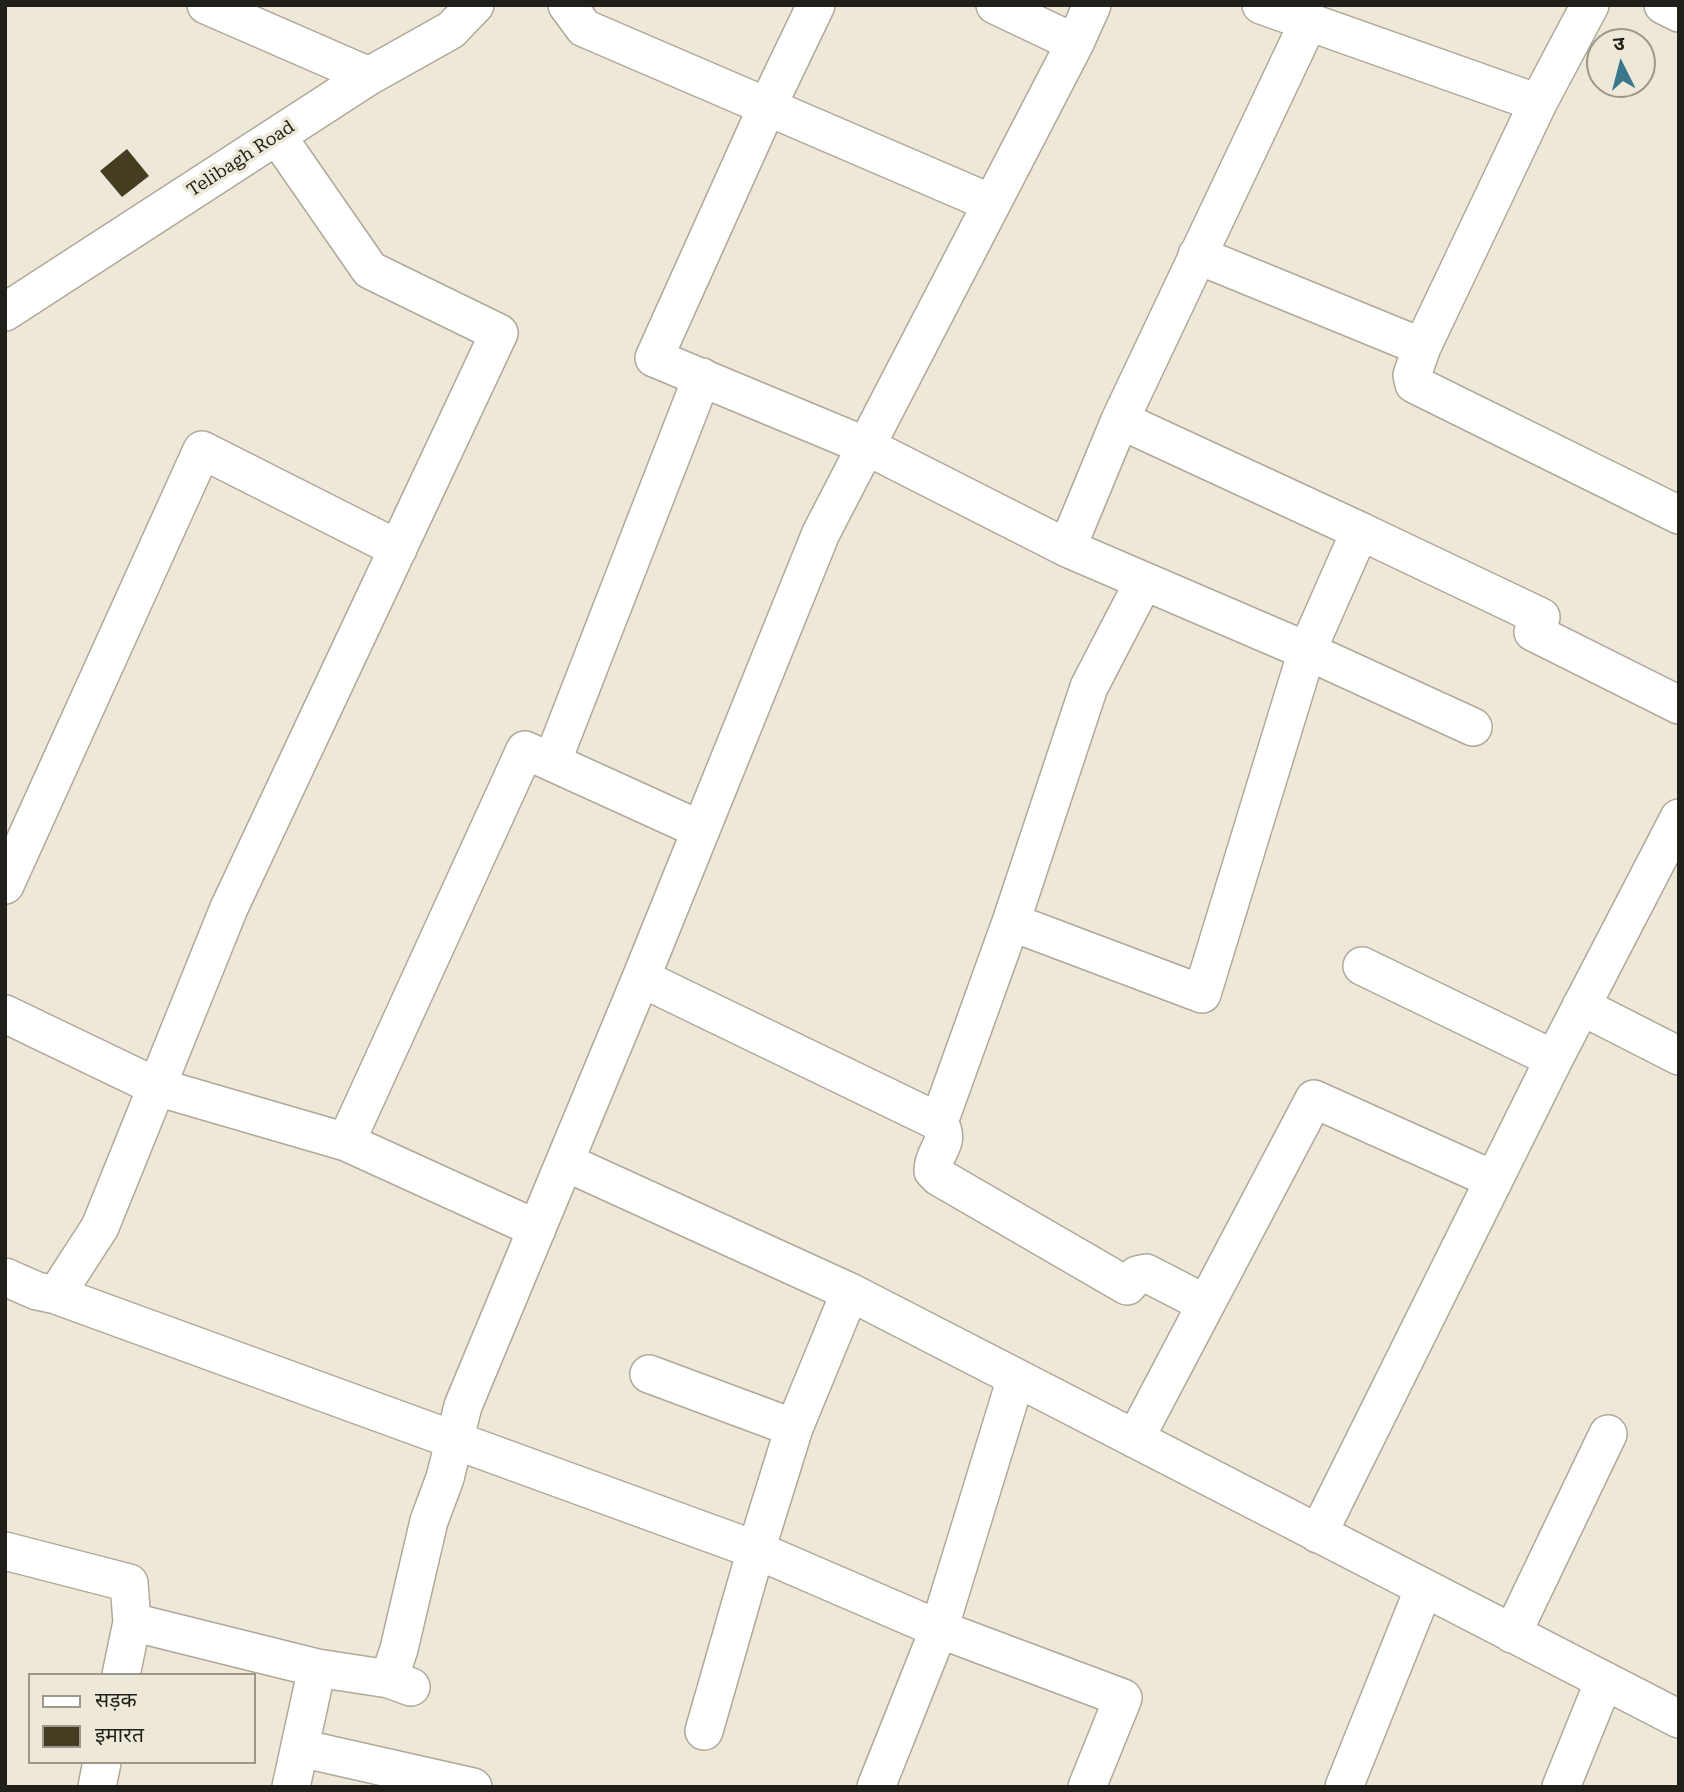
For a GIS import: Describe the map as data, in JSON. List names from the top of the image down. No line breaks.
{"streets":{"street":["Telibagh Road"]},"legend":["सड़क","इमारत"],"north":"top"}
